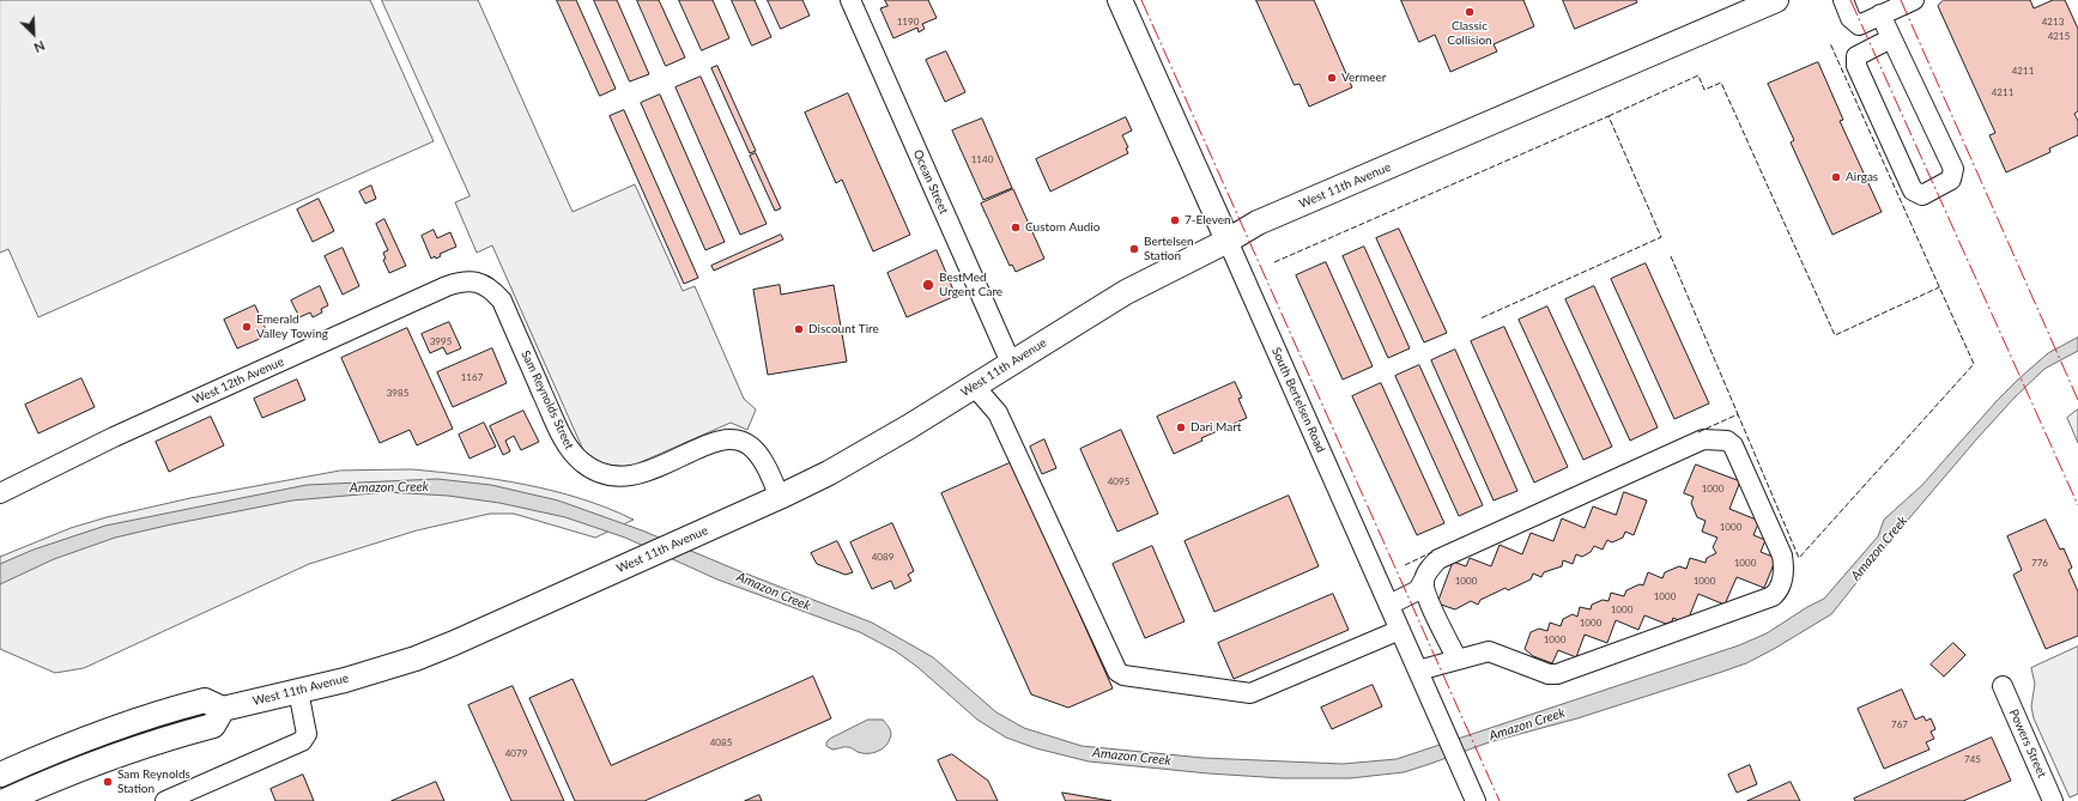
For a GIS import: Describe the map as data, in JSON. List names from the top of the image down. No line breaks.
{"streets":{"main road":["West 11th Avenue","South Bertelsen Road"],"street":["Ocean Street","West 12th Avenue","Sam Reynolds Street","Powers Street"]},"crossings":[["Ocean Street","West 11th Avenue"],["West 11th Avenue","Sam Reynolds Street"],["West 11th Avenue","South Bertelsen Road"],["West 12th Avenue","Sam Reynolds Street"]],"water":["Amazon Creek"],"places":["Classic Collision","Vermeer","Airgas","7-Eleven","Custom Audio","Bertelsen Station","BestMed Urgent Care","Emerald Valley Towing","Discount Tire","Dari Mart","Sam Reynolds Station"],"house_numbers":["1190","4213","4215","4211","4211","1140","3995","1167","3985","4095","1000","1000","4089","1000","776","1000","1000","1000","1000","1000","1000","767","4085","4079","745"],"north":"bottom right"}
